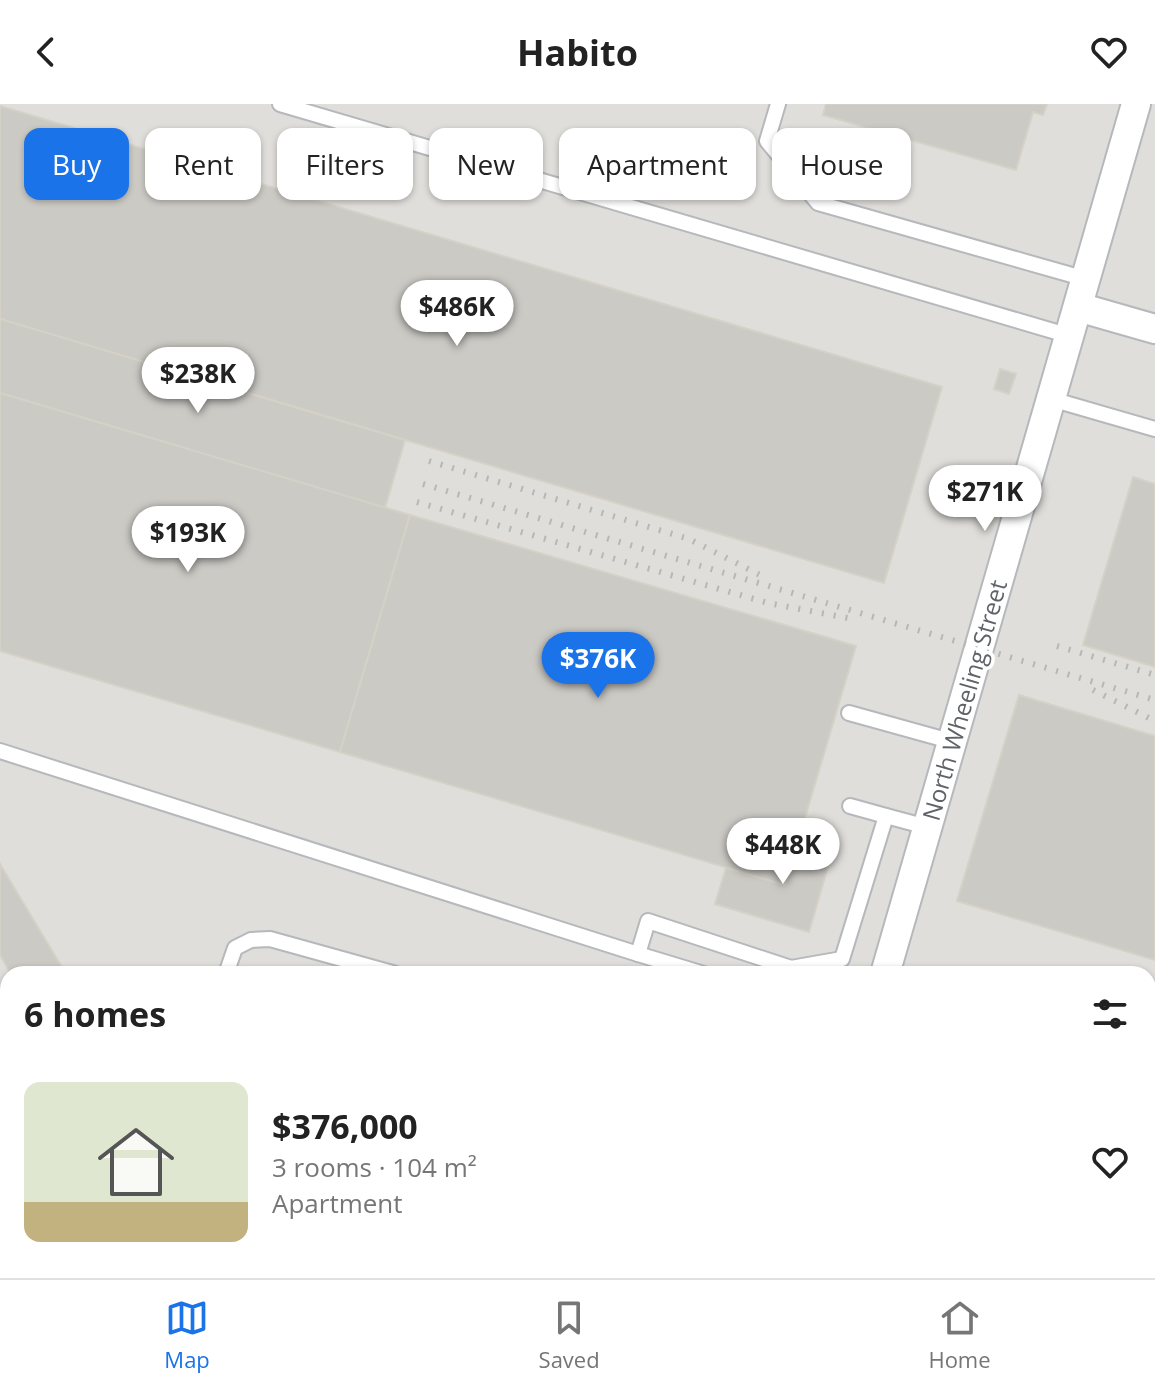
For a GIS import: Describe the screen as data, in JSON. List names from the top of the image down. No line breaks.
{"streets":{"street":["North Wheeling Street"]},"page":{"header":"Habito","chip":["Buy","Rent","Filters","New","Apartment","House"],"price":["$486K","$238K","$271K","$193K","$376K","$448K"],"heading":"6 homes","list":[{"name":"$376,000","note":"3 rooms · 104 m² · Apartment"}],"tabs":["Map","Saved","Home"]}}
